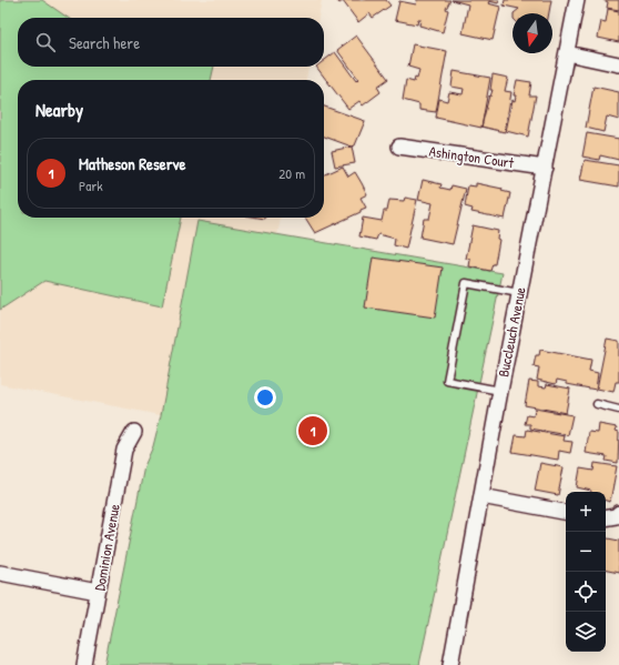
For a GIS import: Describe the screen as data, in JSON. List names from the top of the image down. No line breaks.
{"streets":{"street":["Ashington Court","Buccleuch Avenue","Dominion Avenue"]},"crossings":[["Ashington Court","Buccleuch Avenue"]],"north":"bottom","page":{"search":"Search here","heading":"Nearby","list":[{"mark":"1","name":"Matheson Reserve","note":"Park","value":"20 m"}],"pins":"1","map_buttons":["+","−"]}}
